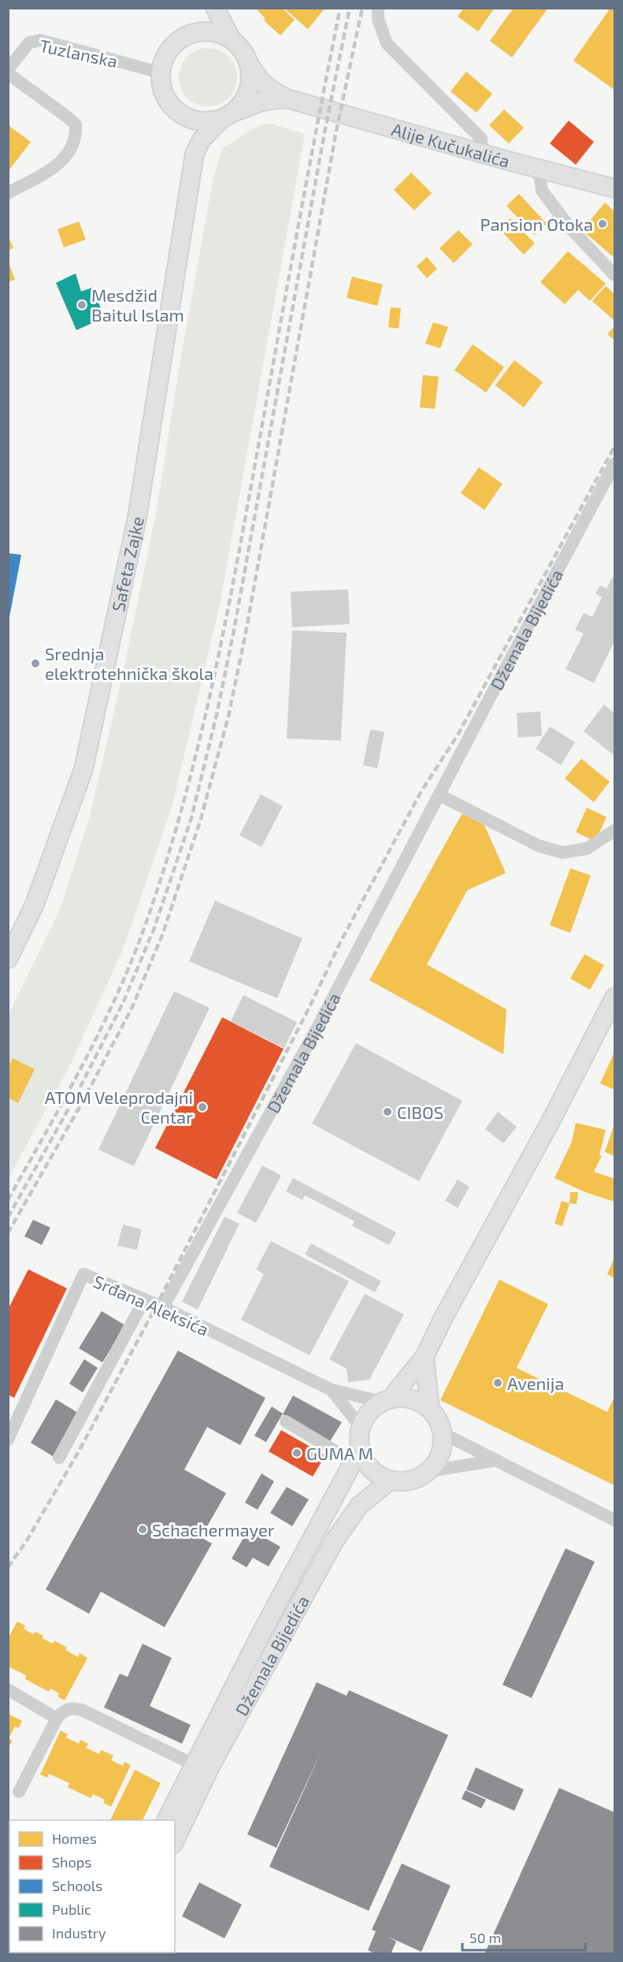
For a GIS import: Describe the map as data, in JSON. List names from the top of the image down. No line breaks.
{"streets":{"main road":["Alije Kučukalića","Safeta Zajke","Džemala Bijedića"],"street":["Tuzlanska","Srđana Aleksića"]},"crossings":[["Tuzlanska","Alije Kučukalića"],["Tuzlanska","Safeta Zajke"],["Alije Kučukalića","Safeta Zajke"],["Džemala Bijedića","Srđana Aleksića"]],"places":["Pansion Otoka","Mesdžid Baitul Islam","Srednja elektrotehnička škola","ATOM Veleprodajni Centar","CIBOS","Avenija","GUMA M","Schachermayer"],"legend":["Homes","Shops","Schools","Public","Industry"],"scale_bar":"50 m"}
